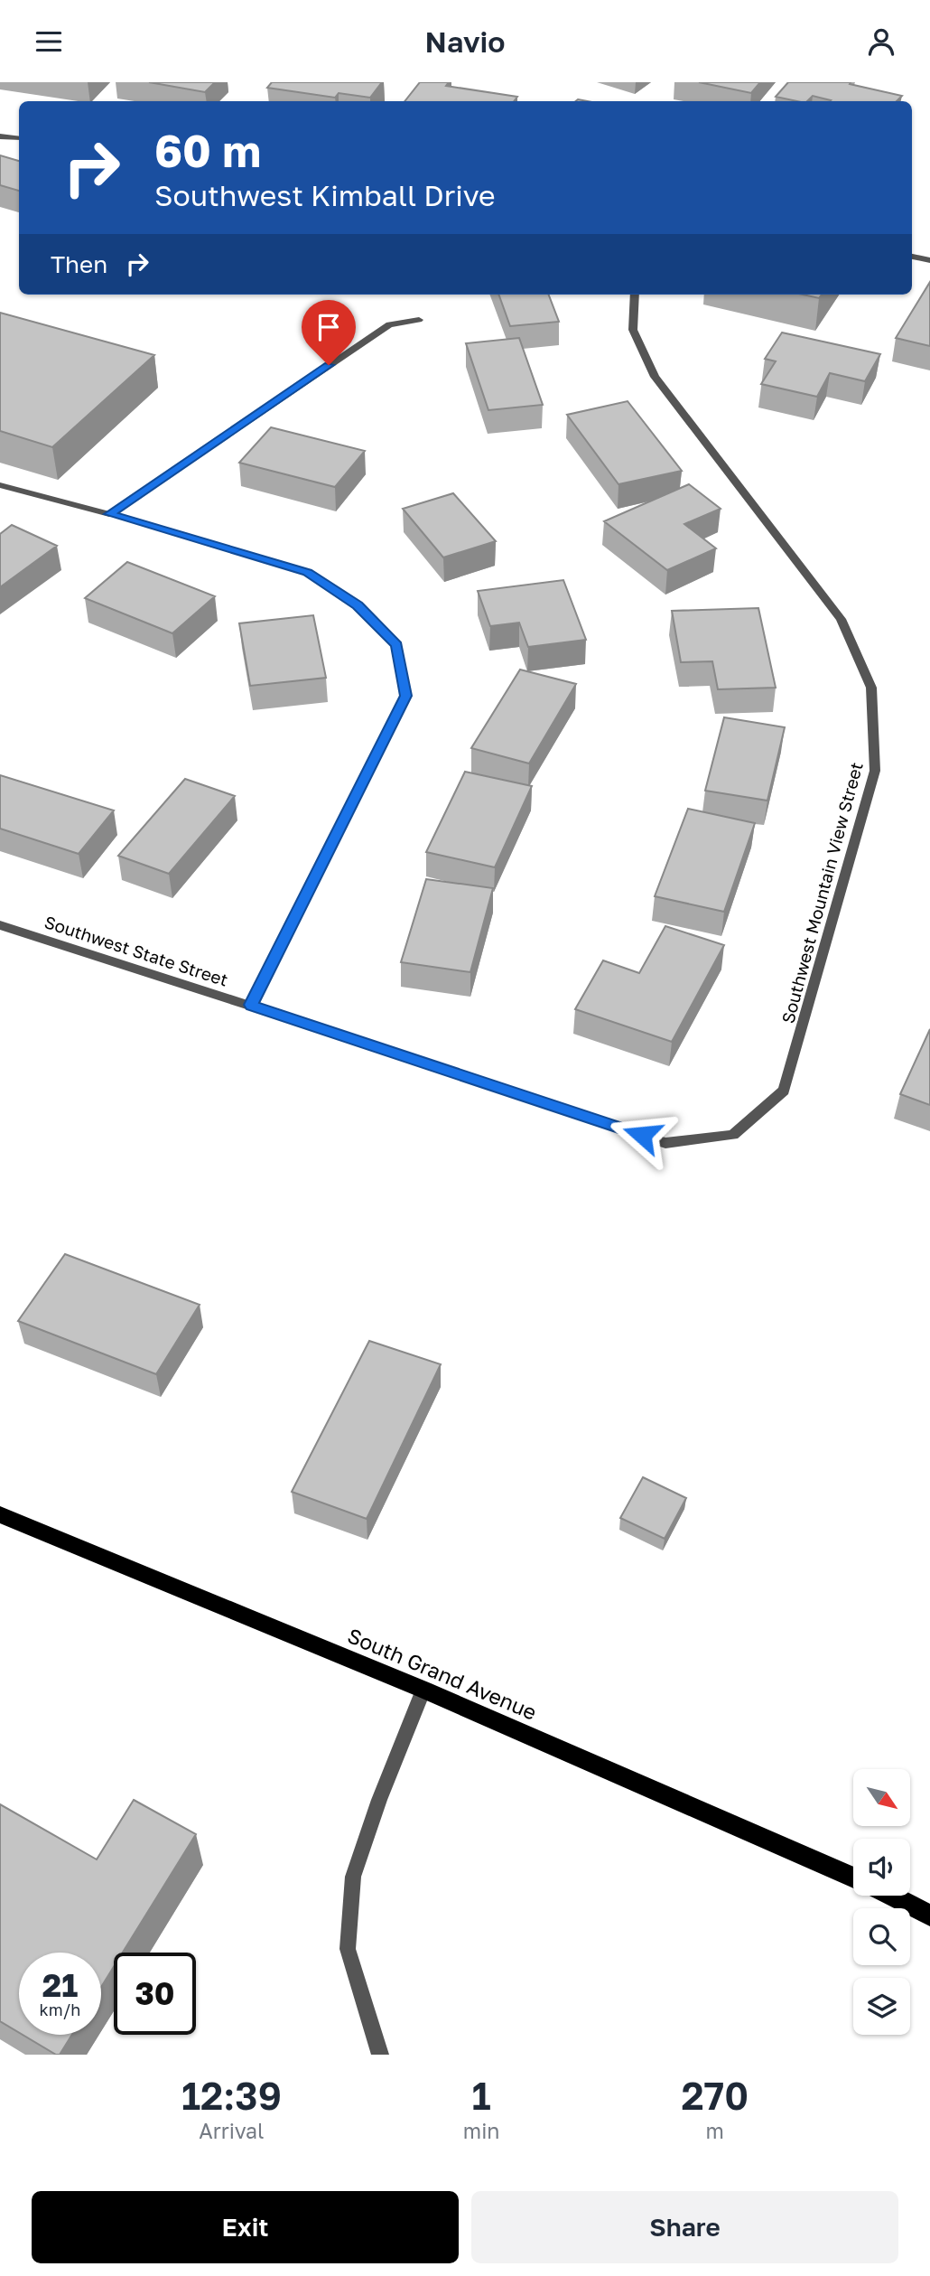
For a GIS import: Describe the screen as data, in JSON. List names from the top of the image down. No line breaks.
{"streets":{"main road":["South Grand Avenue"],"street":["Southwest Mountain View Street","Southwest State Street"]},"crossings":[["Southwest Mountain View Street","Southwest State Street"]],"north":"bottom right","page":{"header":"Navio","turn":["60 m","Southwest Kimball Drive"],"then":"Then","speed":"21 km/h","limit":"30","eta":["12:39","Arrival","1","min","270","m"],"buttons":["Exit","Share"]}}
